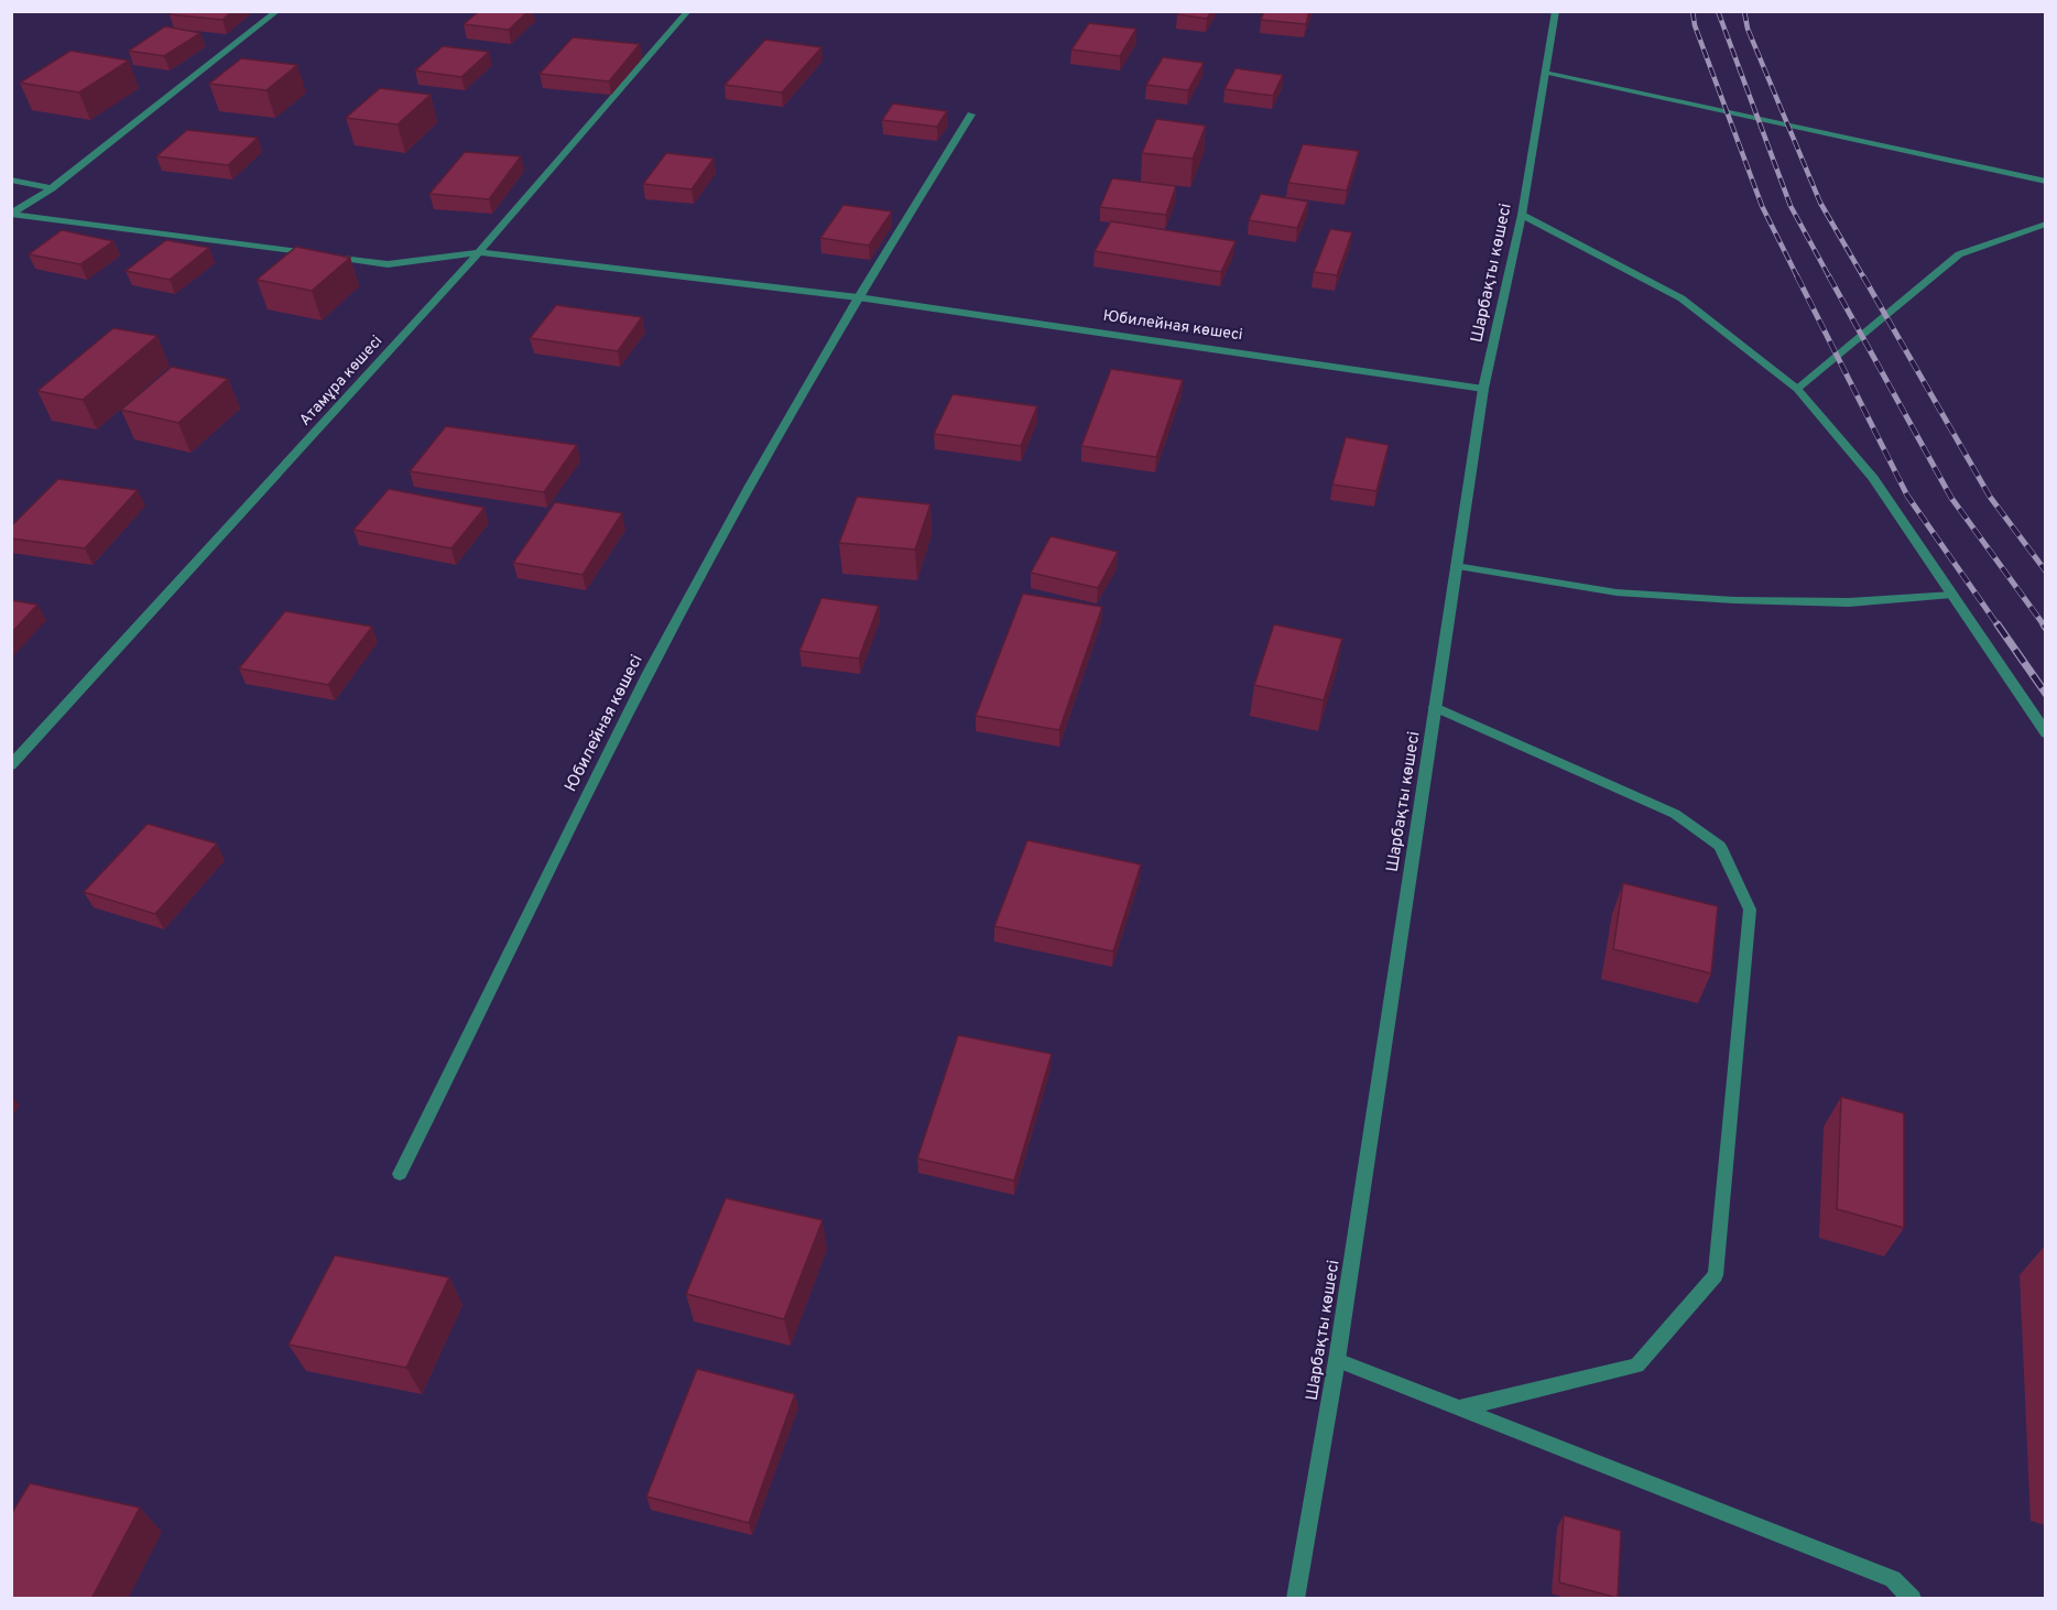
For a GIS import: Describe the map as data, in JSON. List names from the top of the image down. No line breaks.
{"streets":{"street":["Шарбақты көшесі","Юбилейная көшесі","Атамұра көшесі"]},"crossings":[["Шарбақты көшесі","Юбилейная көшесі"],["Юбилейная көшесі","Атамұра көшесі"]]}
